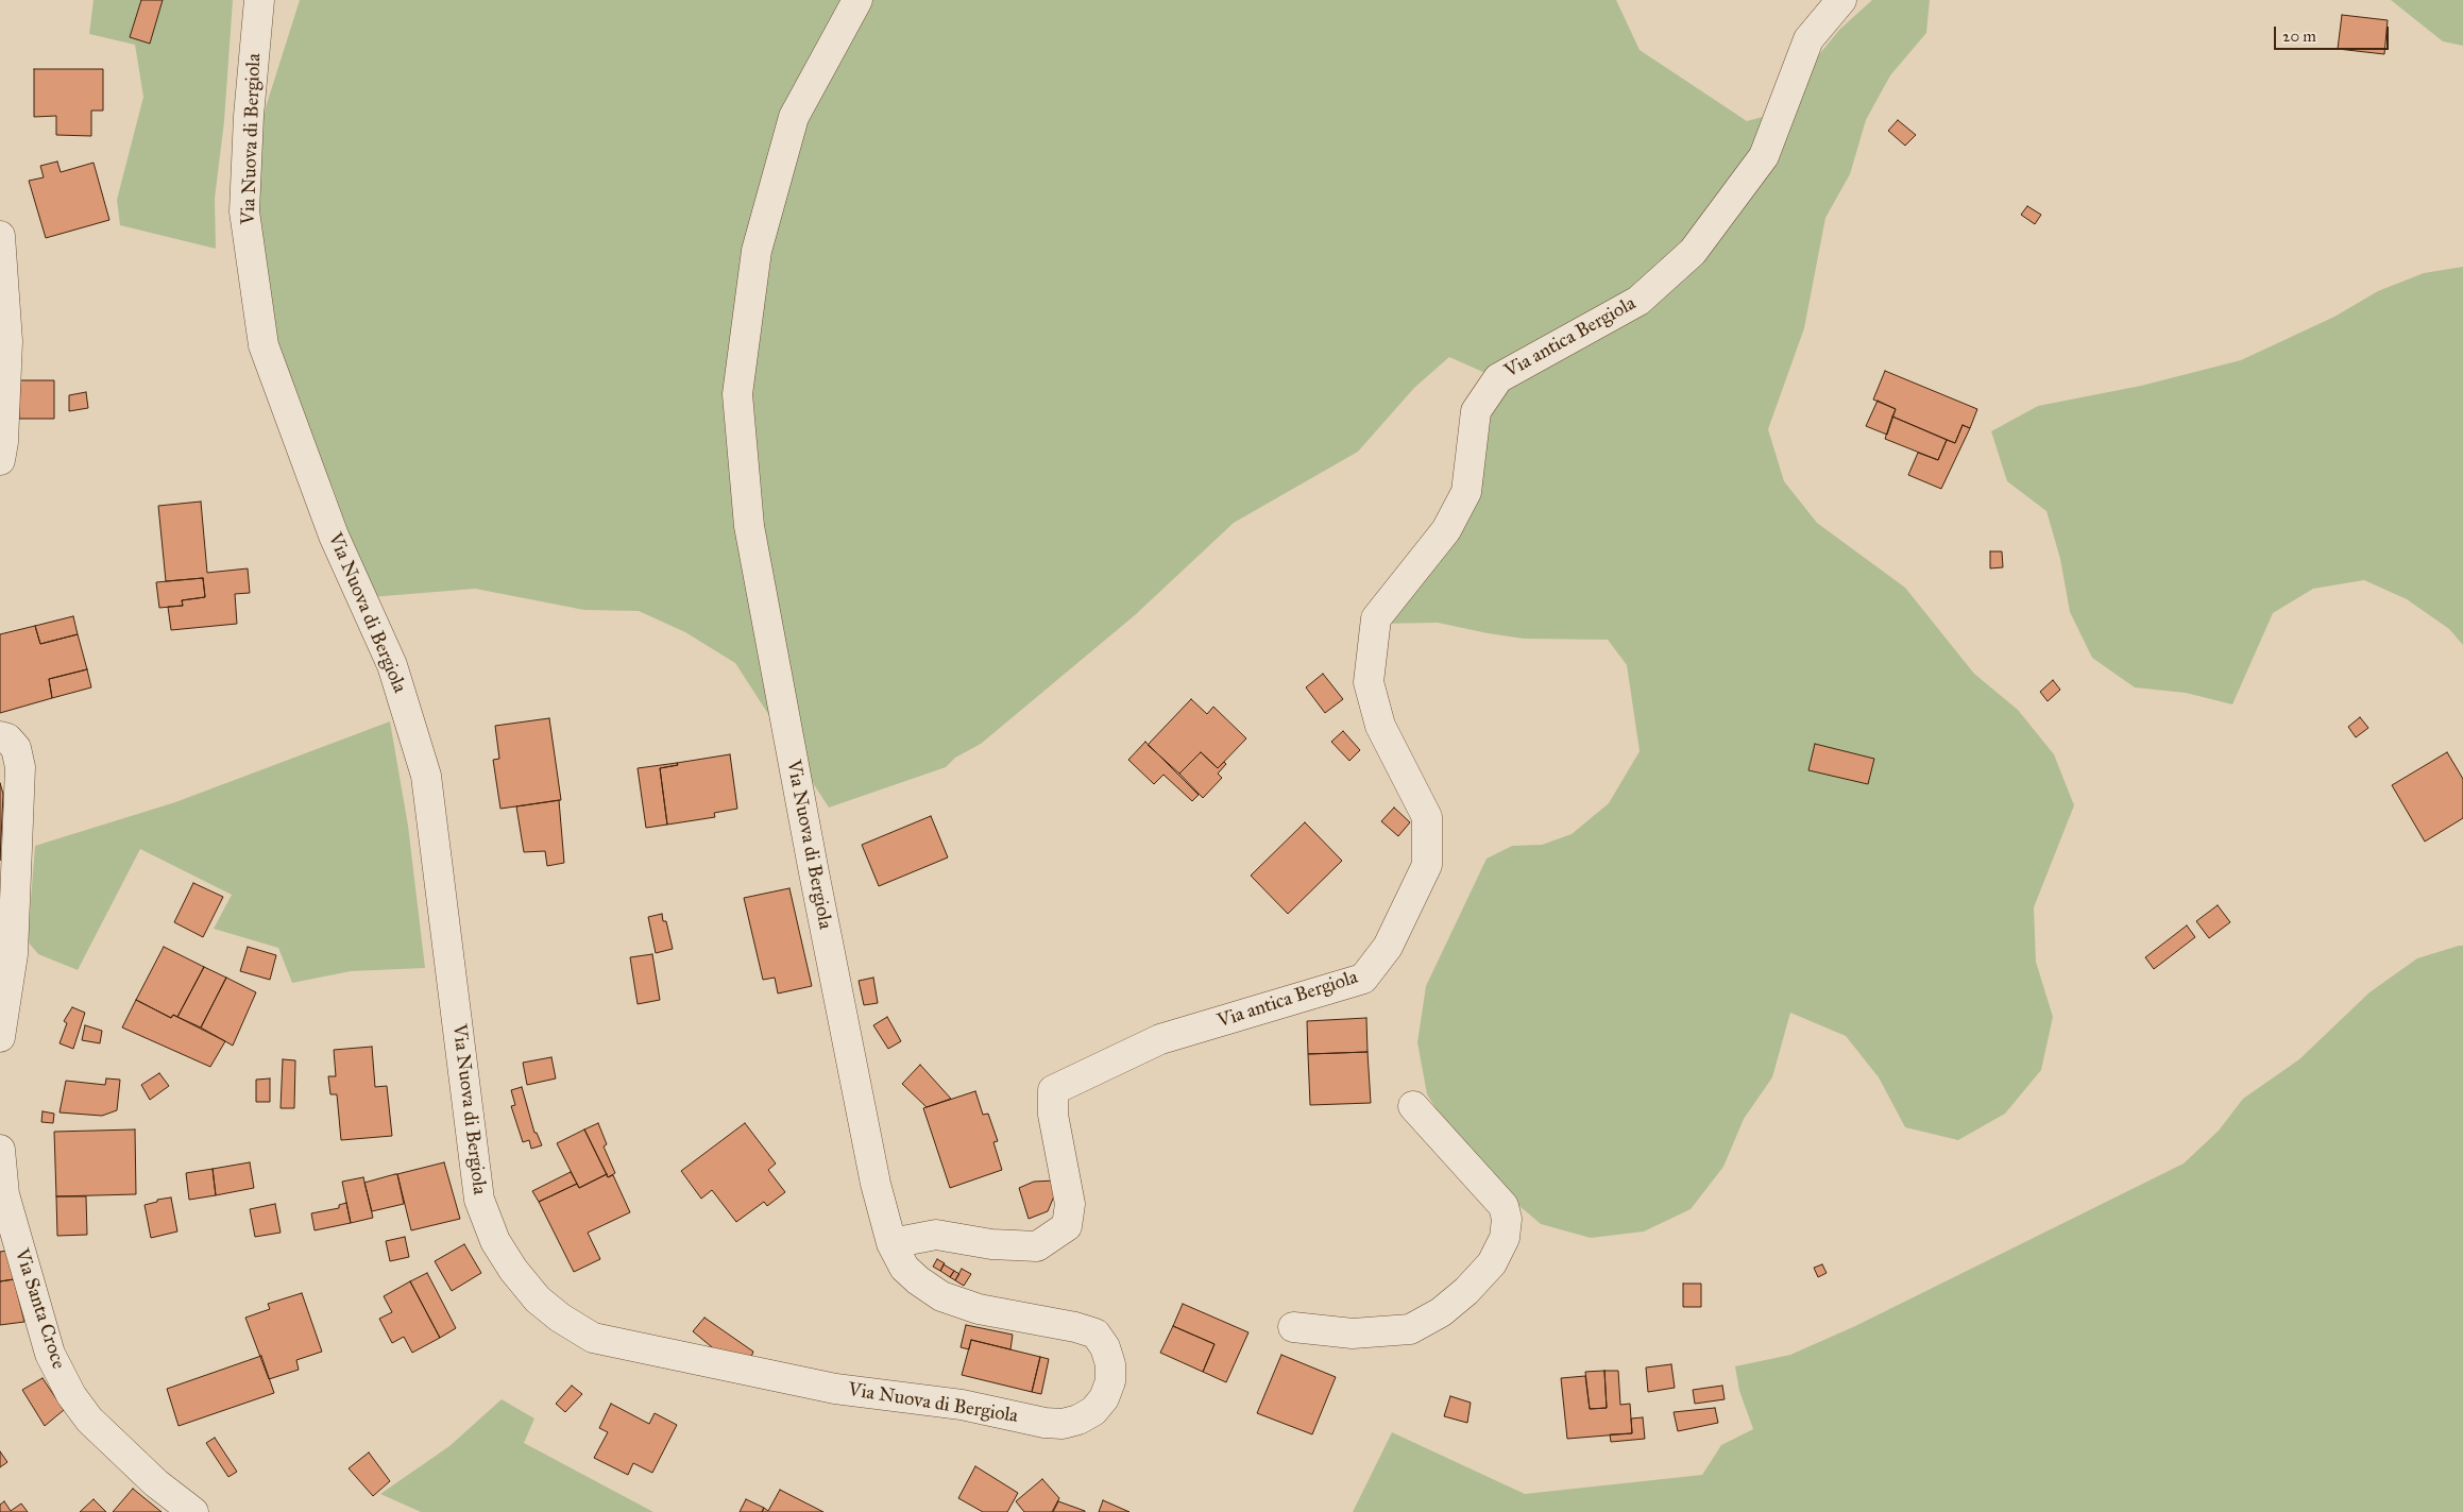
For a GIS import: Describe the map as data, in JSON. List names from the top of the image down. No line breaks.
{"streets":{"street":["Via Nuova di Bergiola","Via antica Bergiola","Via Santa Croce"]},"crossings":[["Via Nuova di Bergiola","Via antica Bergiola"]],"scale_bar":"20 m"}
